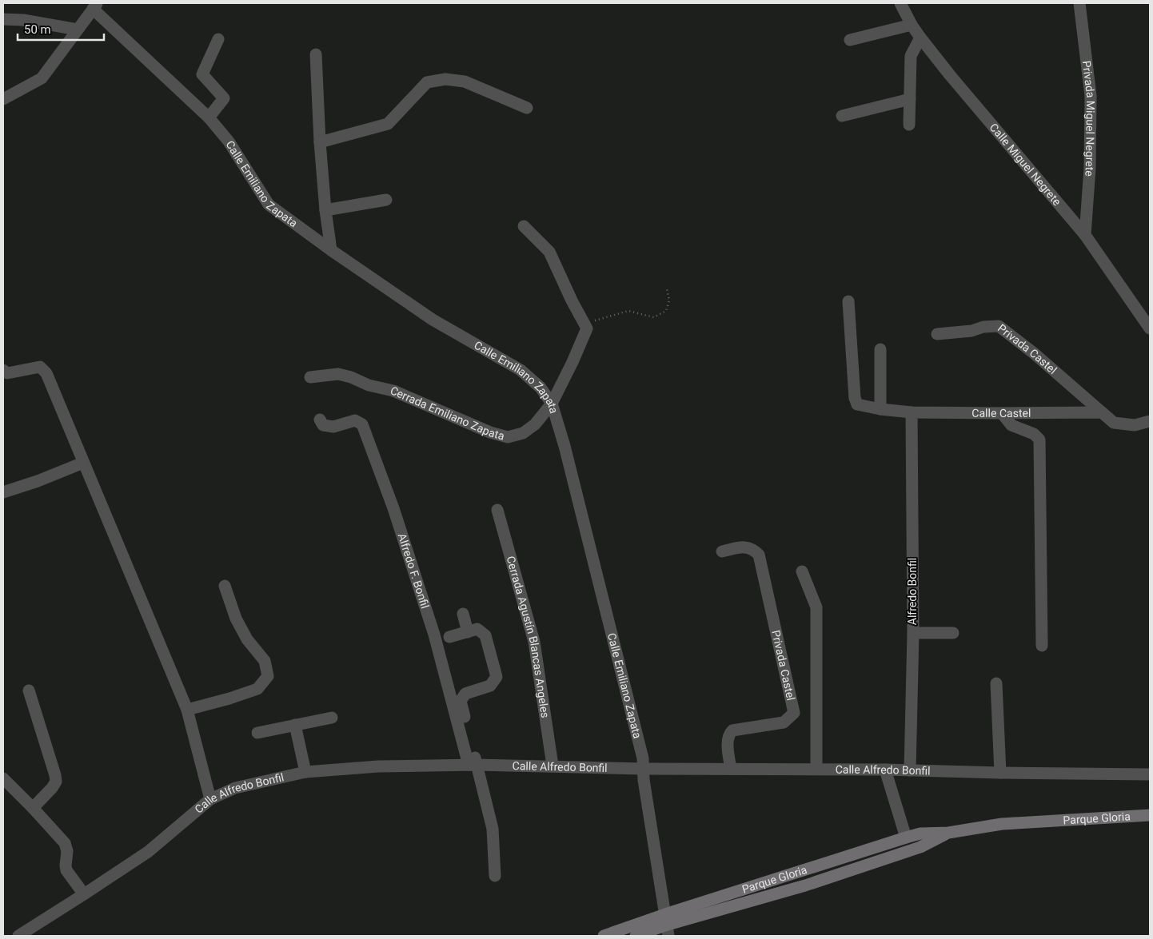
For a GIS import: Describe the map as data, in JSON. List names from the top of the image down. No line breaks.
{"streets":{"main road":["Parque Gloria"],"street":["Privada Miguel Negrete","Calle Miguel Negrete","Calle Emiliano Zapata","Privada Castel","Cerrada Emiliano Zapata","Calle Castel","Alfredo F. Bonfil","Alfredo Bonfil","Cerrada Agustín Blancas Angeles","Calle Alfredo Bonfil"]},"crossings":[["Privada Miguel Negrete","Calle Miguel Negrete"],["Calle Emiliano Zapata","Cerrada Emiliano Zapata"],["Calle Emiliano Zapata","Calle Alfredo Bonfil"],["Calle Emiliano Zapata","Parque Gloria"],["Privada Castel","Calle Castel"],["Privada Castel","Calle Alfredo Bonfil"],["Calle Castel","Alfredo Bonfil"],["Alfredo F. Bonfil","Calle Alfredo Bonfil"],["Alfredo Bonfil","Calle Alfredo Bonfil"],["Cerrada Agustín Blancas Angeles","Calle Alfredo Bonfil"]],"scale_bar":"50 m"}
